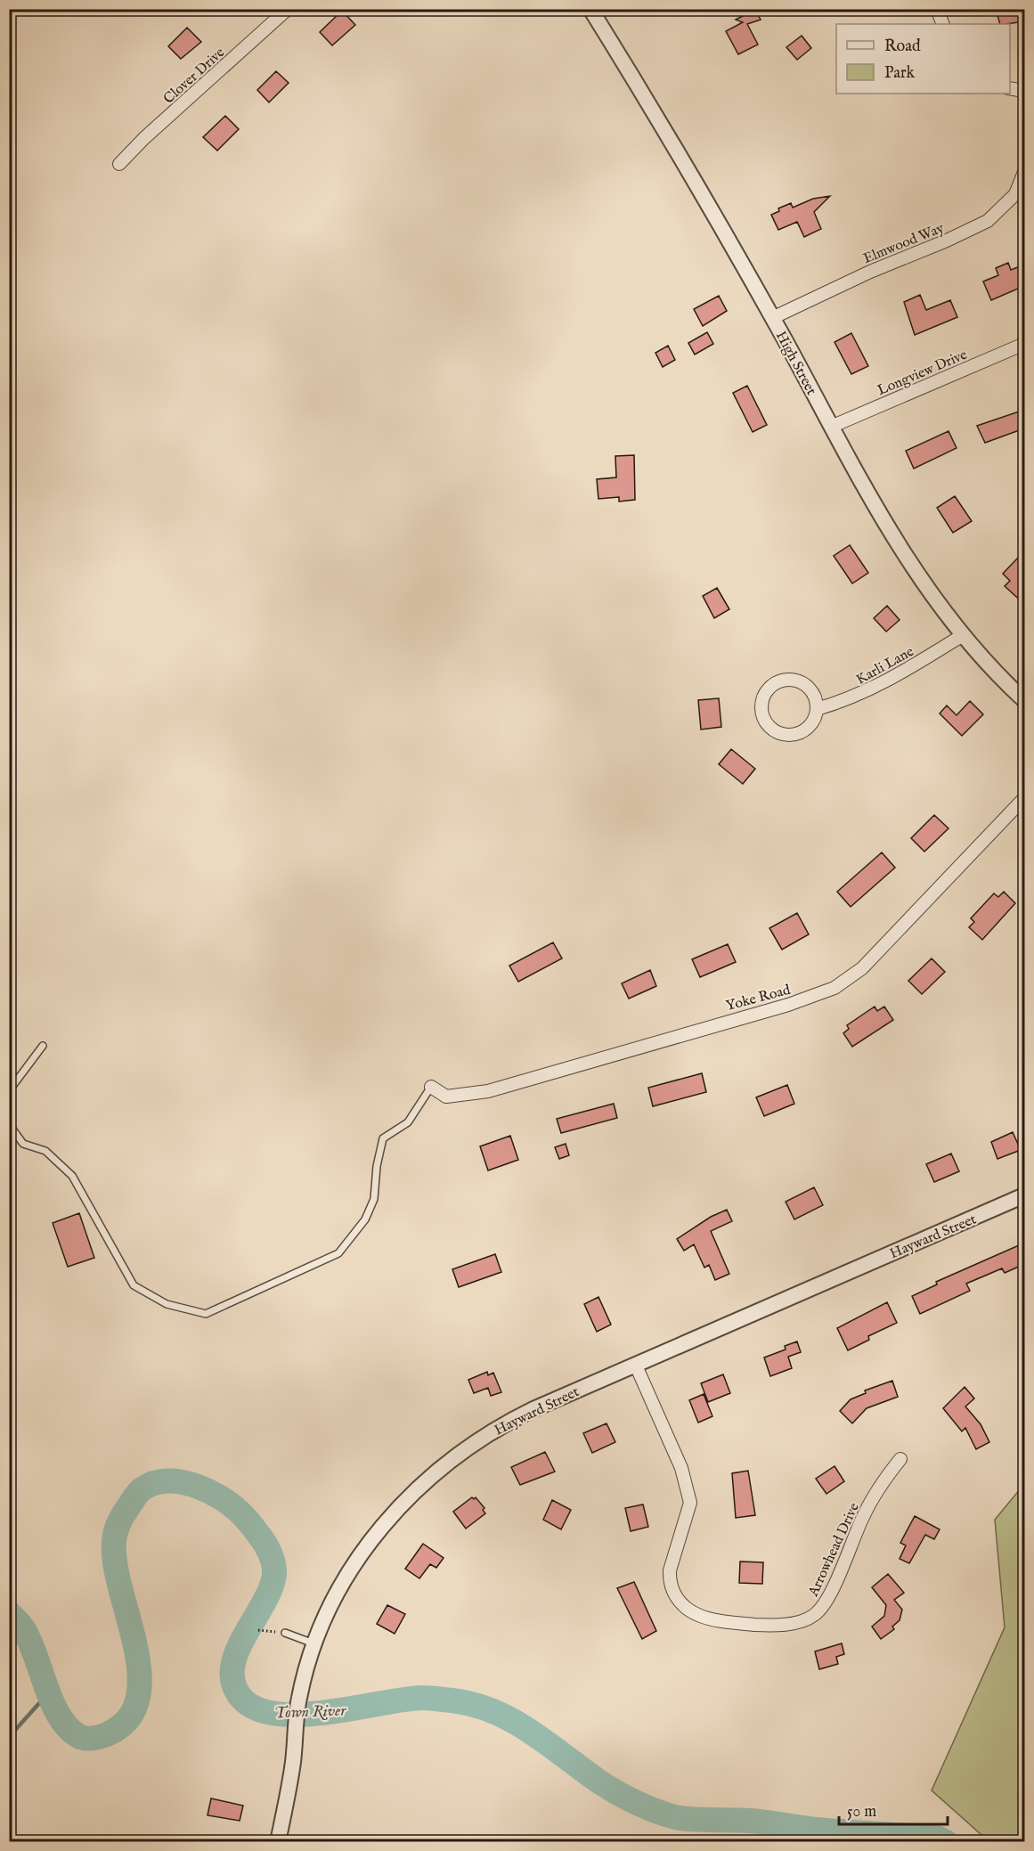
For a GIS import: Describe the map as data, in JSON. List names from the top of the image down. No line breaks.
{"streets":{"street":["Clover Drive","Elmwood Way","High Street","Longview Drive","Karli Lane","Yoke Road","Hayward Street","Arrowhead Drive"]},"crossings":[["Elmwood Way","High Street"],["High Street","Longview Drive"],["High Street","Karli Lane"],["Hayward Street","Arrowhead Drive"]],"water":["Town River"],"legend":["Road","Park"],"scale_bar":"50 m"}
